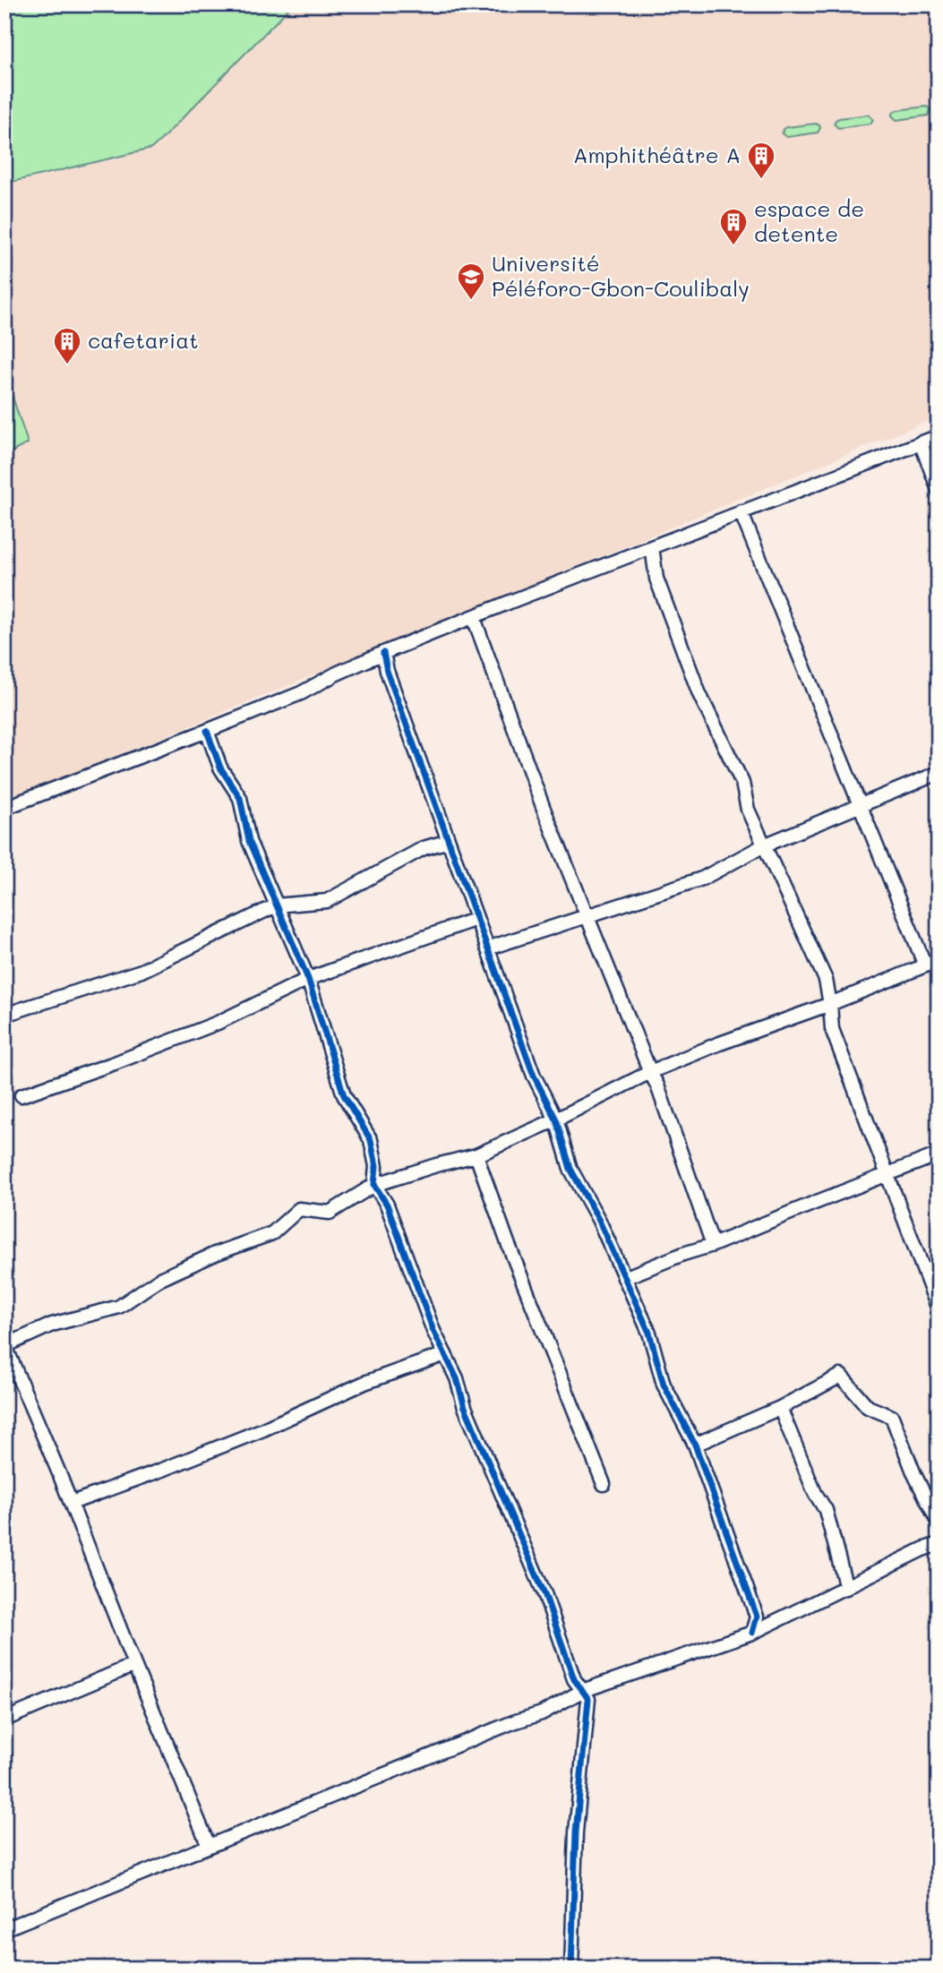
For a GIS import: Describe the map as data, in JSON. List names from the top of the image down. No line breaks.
{"places":{"building":["Amphithéâtre A","espace de detente","cafetariat"],"school or university":["Université Péléforo-Gbon-Coulibaly"]}}
